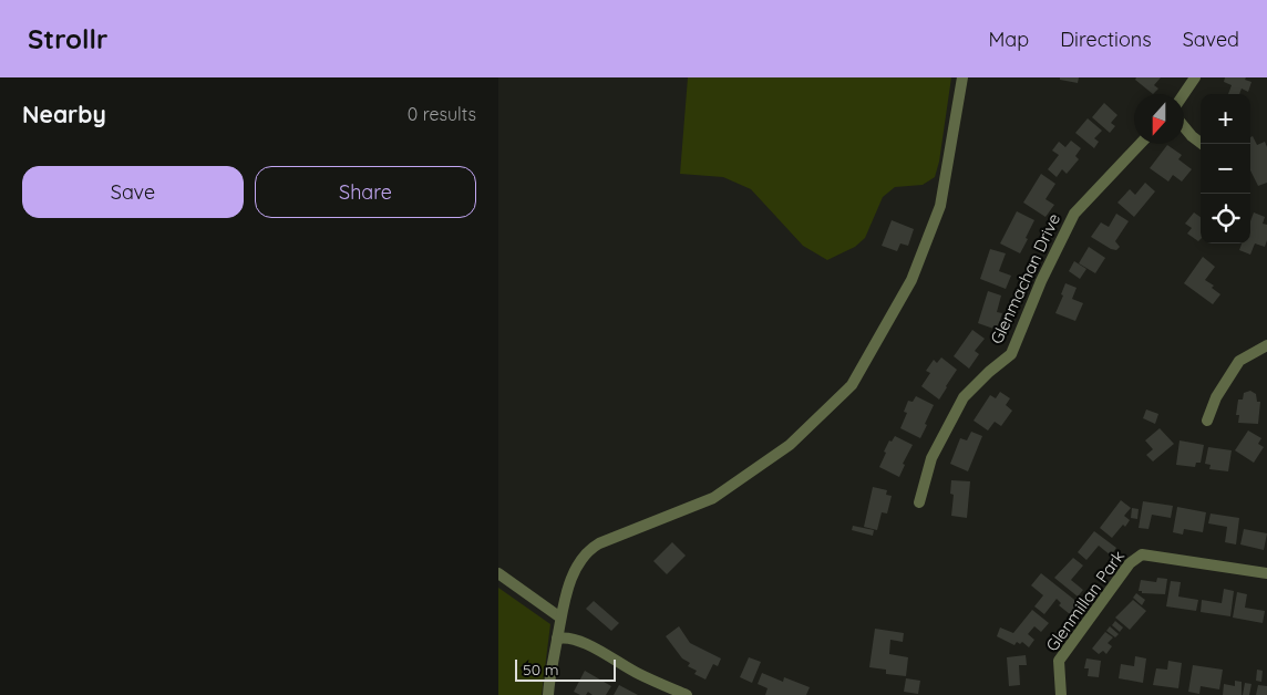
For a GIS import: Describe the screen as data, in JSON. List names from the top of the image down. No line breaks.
{"streets":{"street":["Glenmachan Drive","Glenmillan Park"]},"scale_bar":"50 m","north":"bottom","page":{"header":"Strollr","nav":["Map","Directions","Saved"],"heading":["Nearby","0 results"],"map_buttons":["+","−"],"buttons":["Save","Share"],"scale":"50 m"}}
